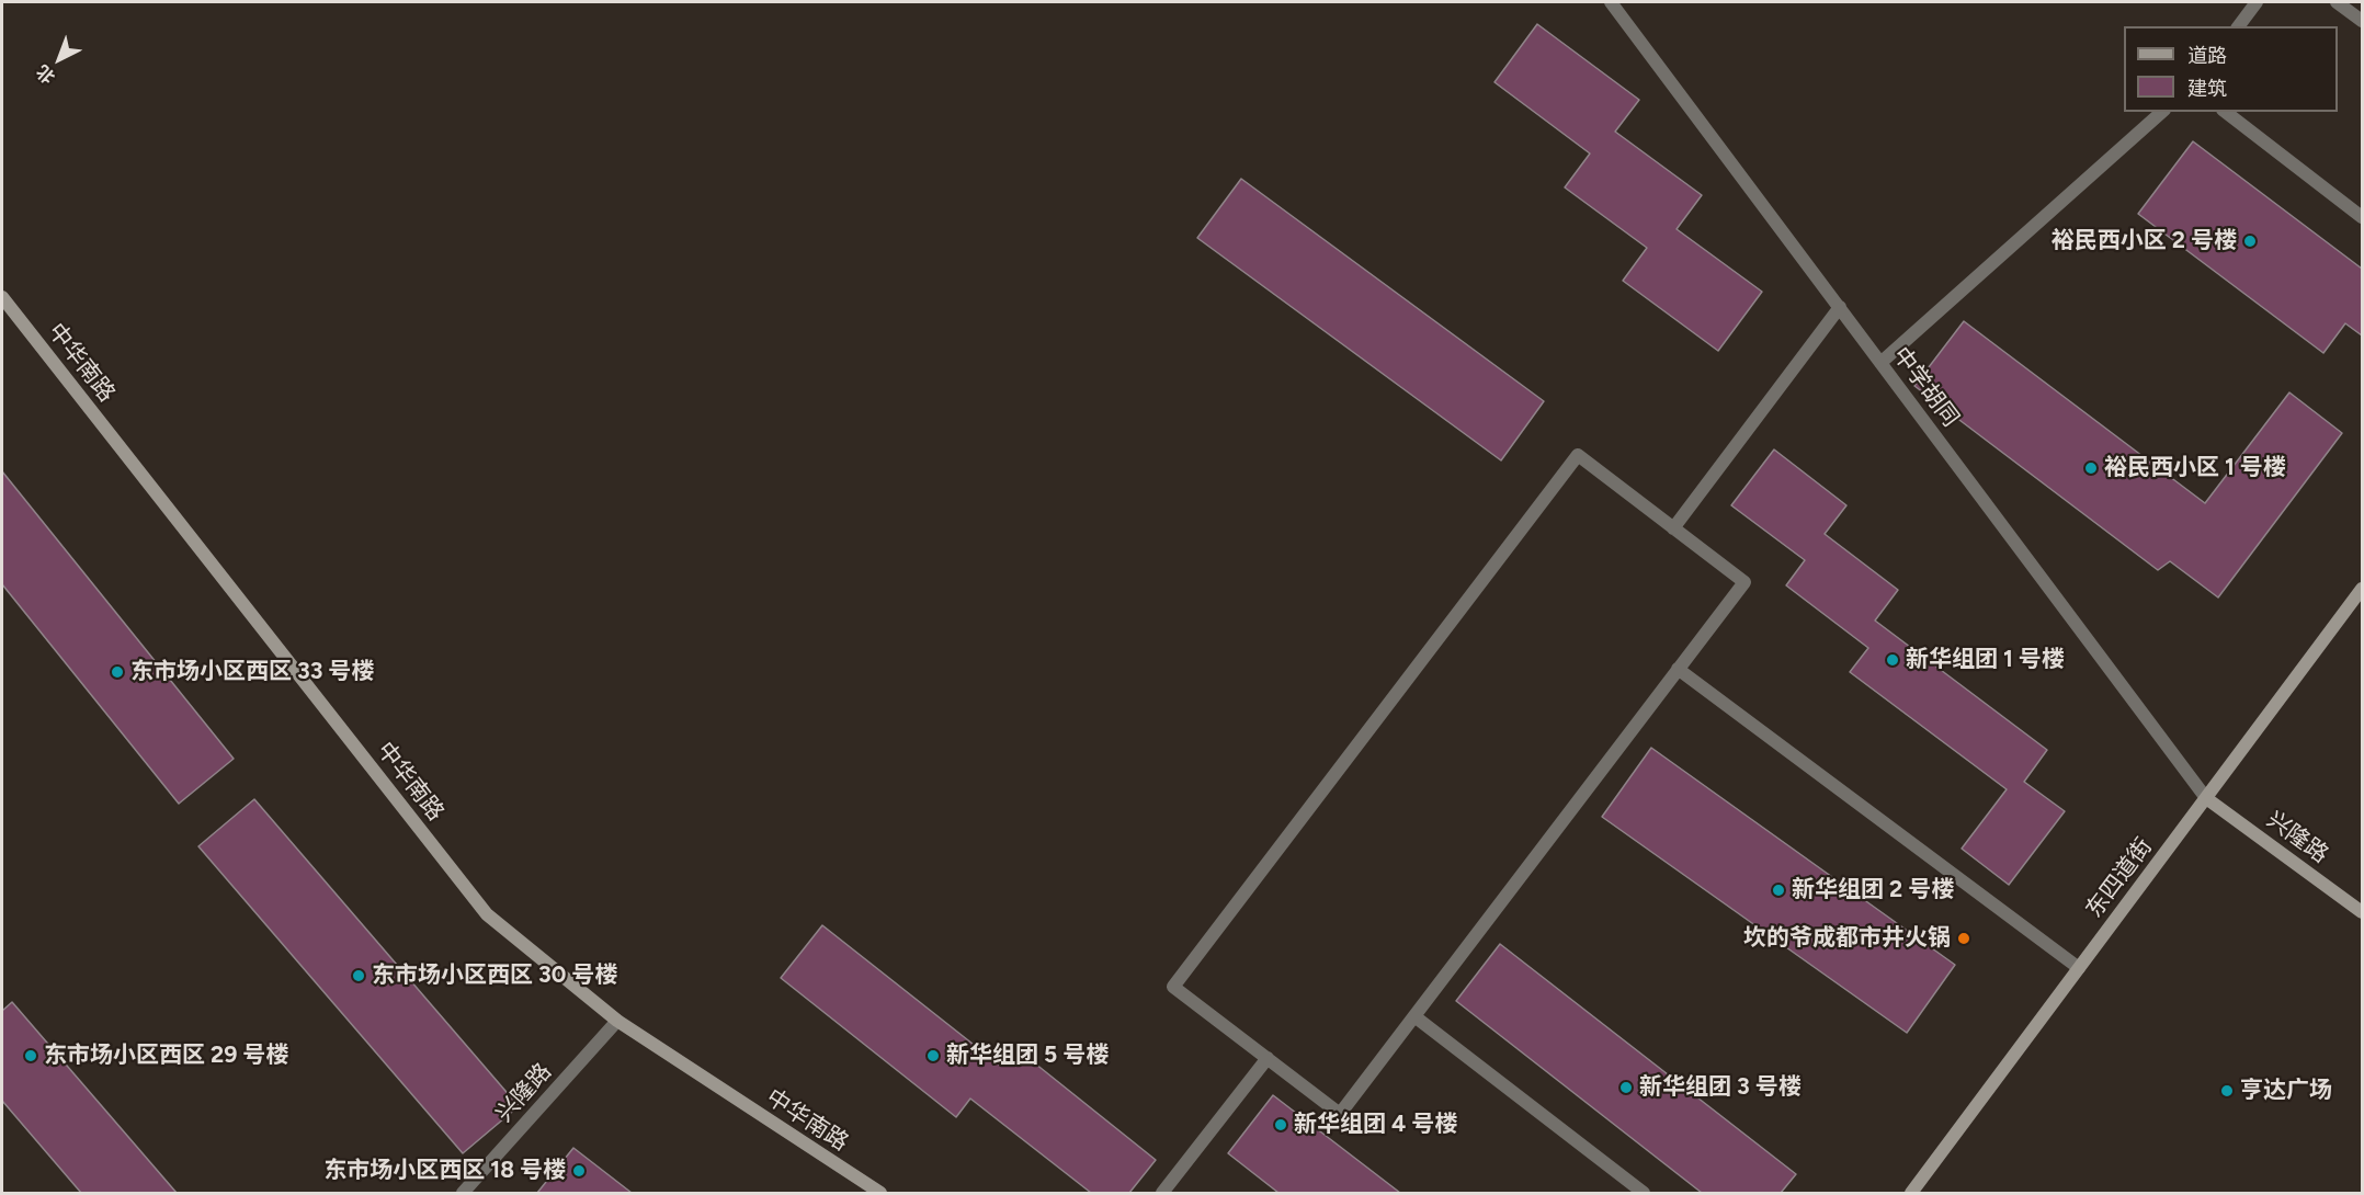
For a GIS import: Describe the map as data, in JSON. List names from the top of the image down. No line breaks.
{"streets":{"main road":["中华南路","兴隆路","东四道街"],"street":["中学胡同"]},"crossings":[["中华南路","兴隆路"],["中学胡同","兴隆路"],["中学胡同","东四道街"],["兴隆路","东四道街"]],"places":["裕民西小区 2 号楼","裕民西小区 1 号楼","新华组团 1 号楼","东市场小区西区 33 号楼","新华组团 2 号楼","坎的爷成都市井火锅","东市场小区西区 30 号楼","东市场小区西区 29 号楼","新华组团 5 号楼","新华组团 3 号楼","亨达广场","新华组团 4 号楼","东市场小区西区 18 号楼"],"legend":["道路","建筑"],"north":"bottom left"}
